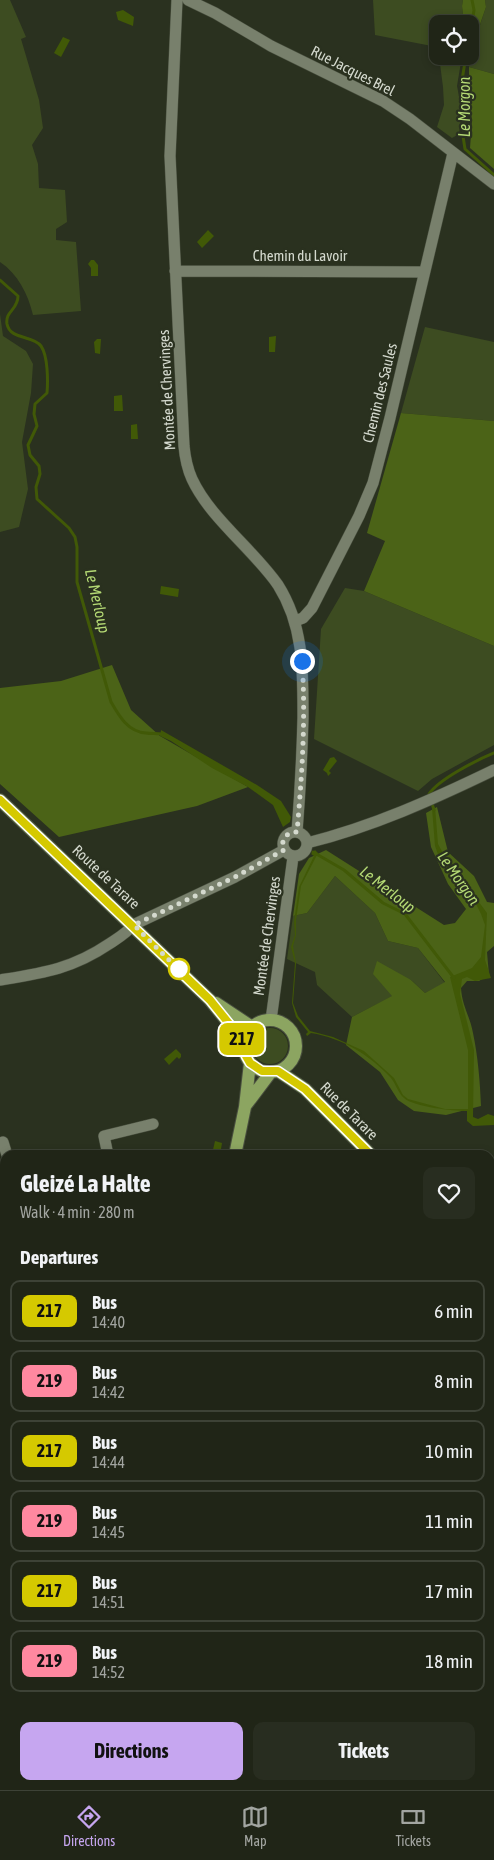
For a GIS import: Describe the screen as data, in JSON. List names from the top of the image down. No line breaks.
{"streets":{"main road":["Route de Tarare","Rue de Tarare"],"street":["Rue Jacques Brel","Chemin du Lavoir","Montée de Chervinges","Chemin des Saules"]},"crossings":[["Rue Jacques Brel","Chemin des Saules"],["Chemin du Lavoir","Montée de Chervinges"],["Chemin du Lavoir","Chemin des Saules"],["Montée de Chervinges","Chemin des Saules"],["Montée de Chervinges","Route de Tarare"],["Montée de Chervinges","Rue de Tarare"],["Route de Tarare","Rue de Tarare"]],"water":["Le Morgon","Le Merloup"],"lines":["bus line 217"],"page":{"on_map":"217","heading":[["Gleizé La Halte","Walk · 4 min · 280 m"],"Departures"],"list":[{"mark":"217","name":"Bus","note":"14:40","value":"6 min"},{"mark":"219","name":"Bus","note":"14:42","value":"8 min"},{"mark":"217","name":"Bus","note":"14:44","value":"10 min"},{"mark":"219","name":"Bus","note":"14:45","value":"11 min"},{"mark":"217","name":"Bus","note":"14:51","value":"17 min"},{"mark":"219","name":"Bus","note":"14:52","value":"18 min"}],"buttons":["Directions","Tickets"],"tabs":["Directions","Map","Tickets"]}}
